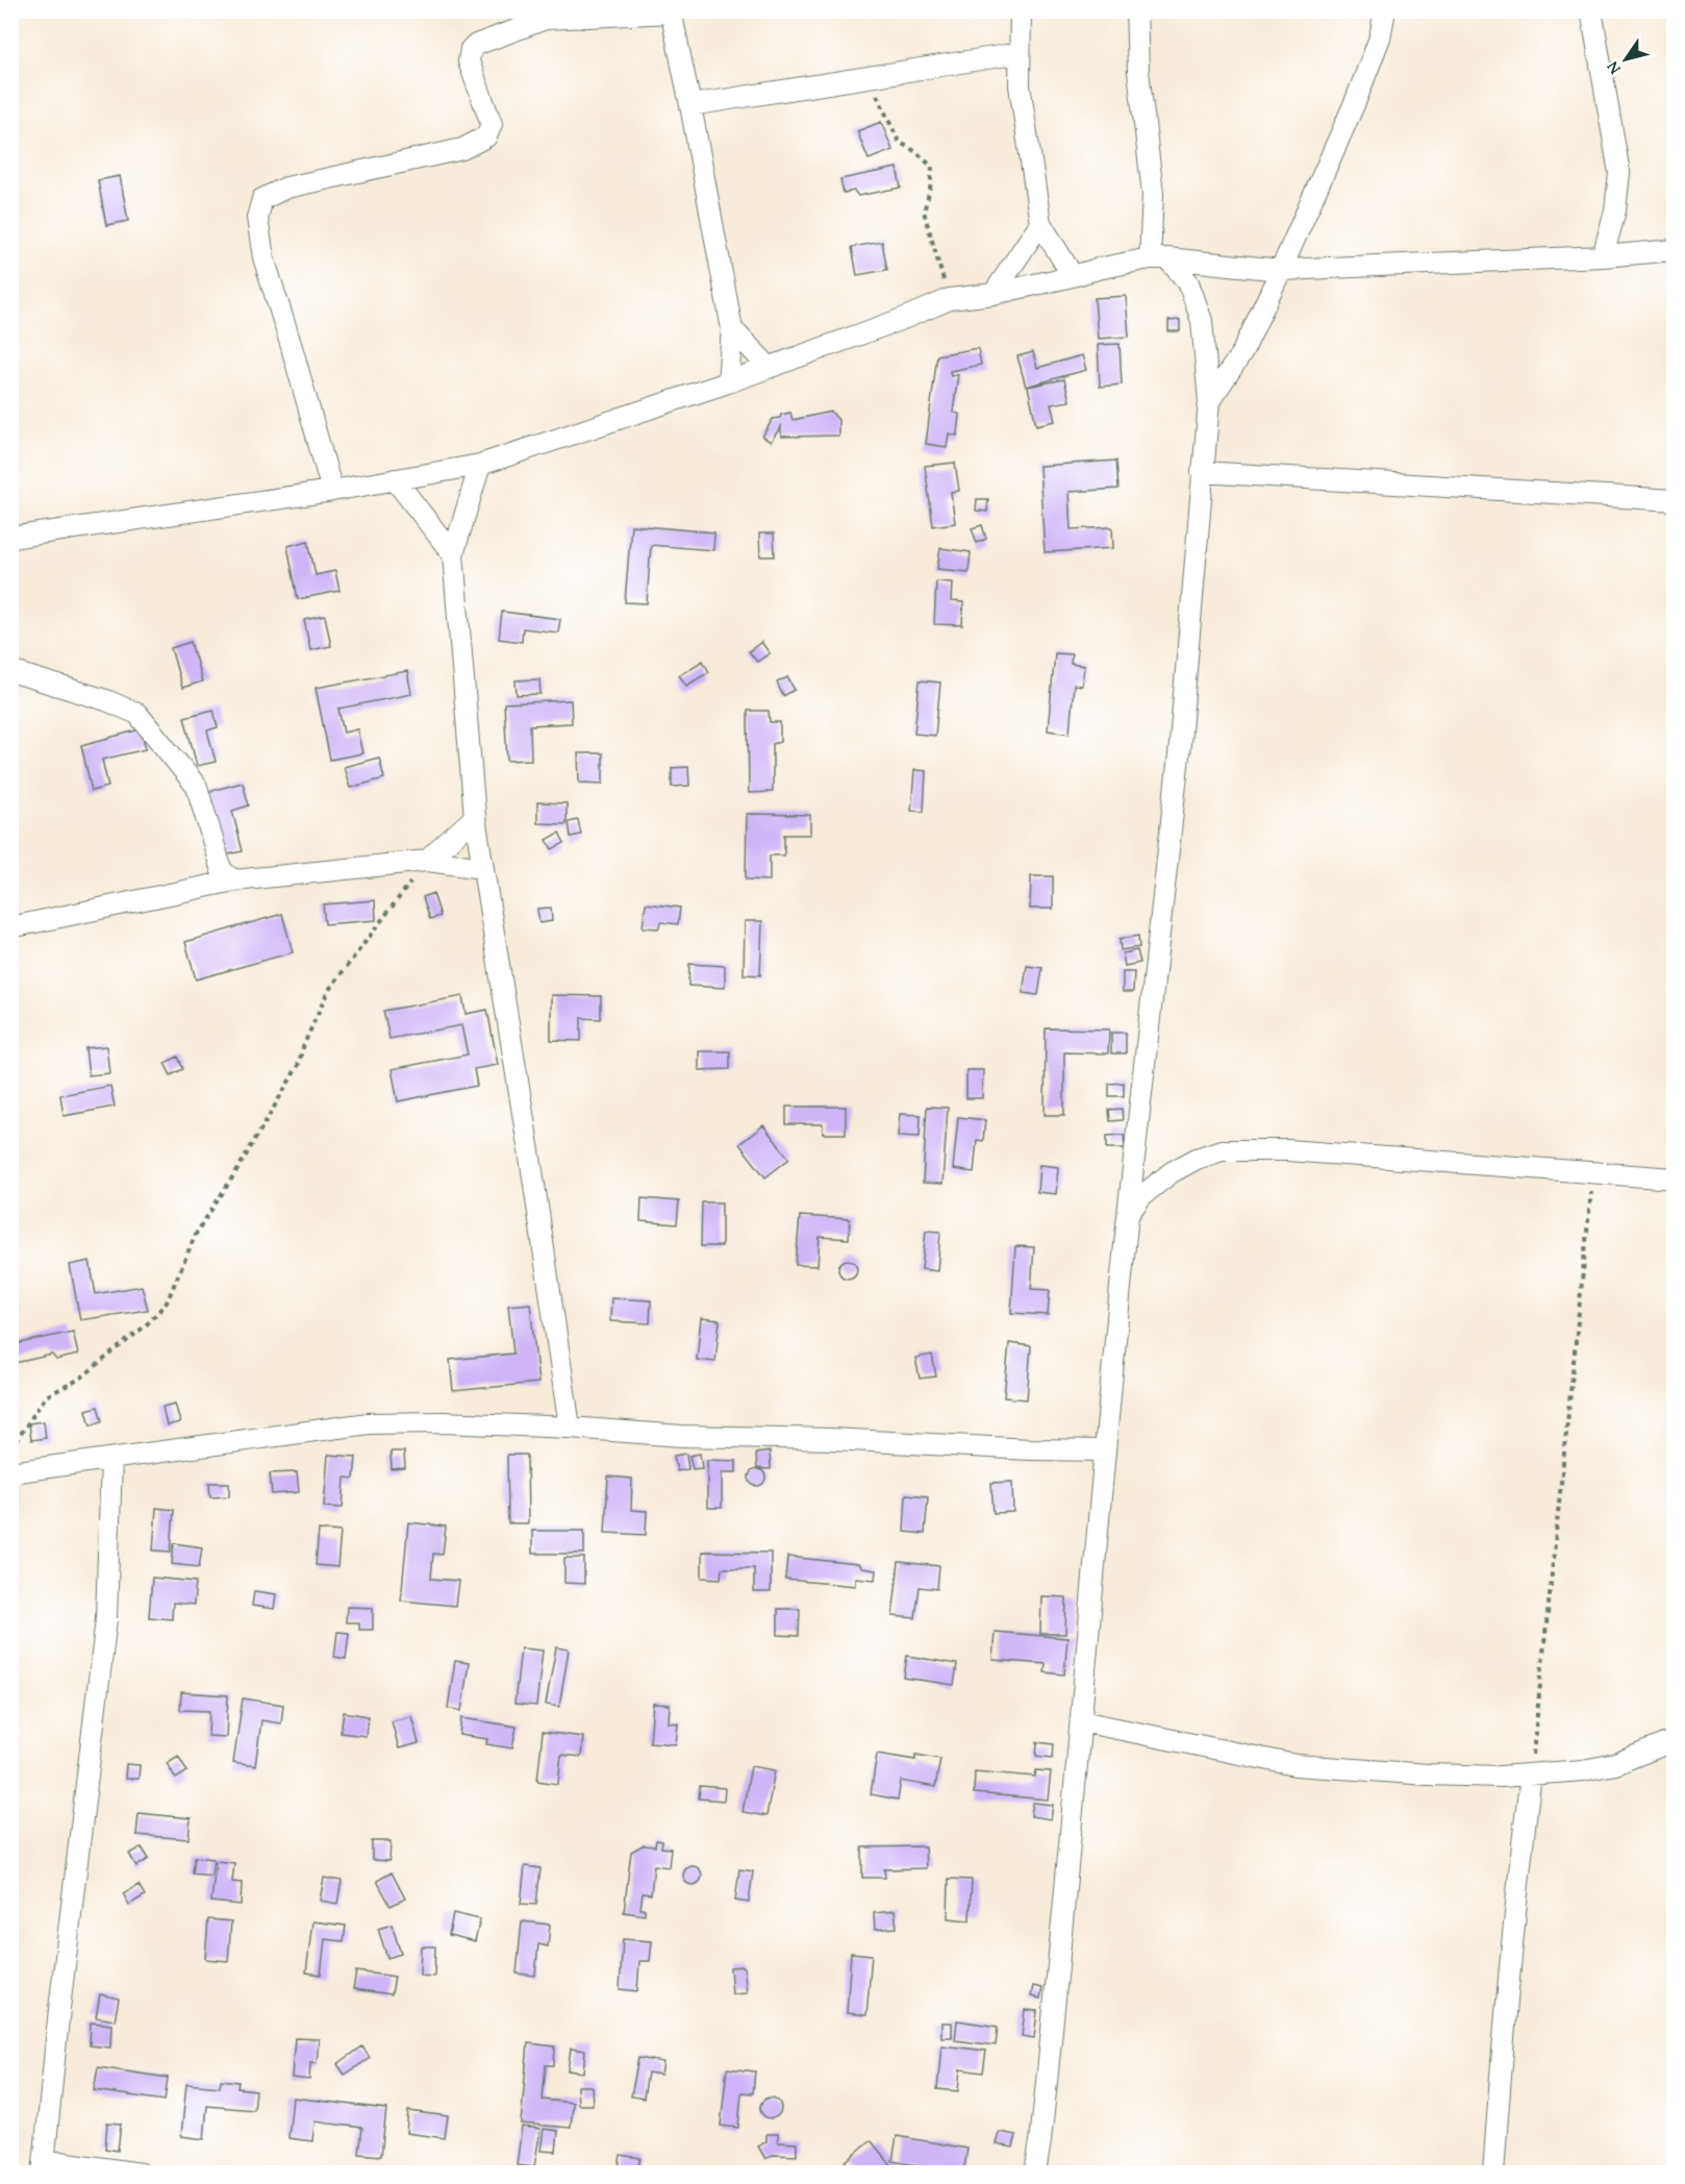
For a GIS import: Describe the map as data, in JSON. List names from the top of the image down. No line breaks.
{"north":"bottom left"}
